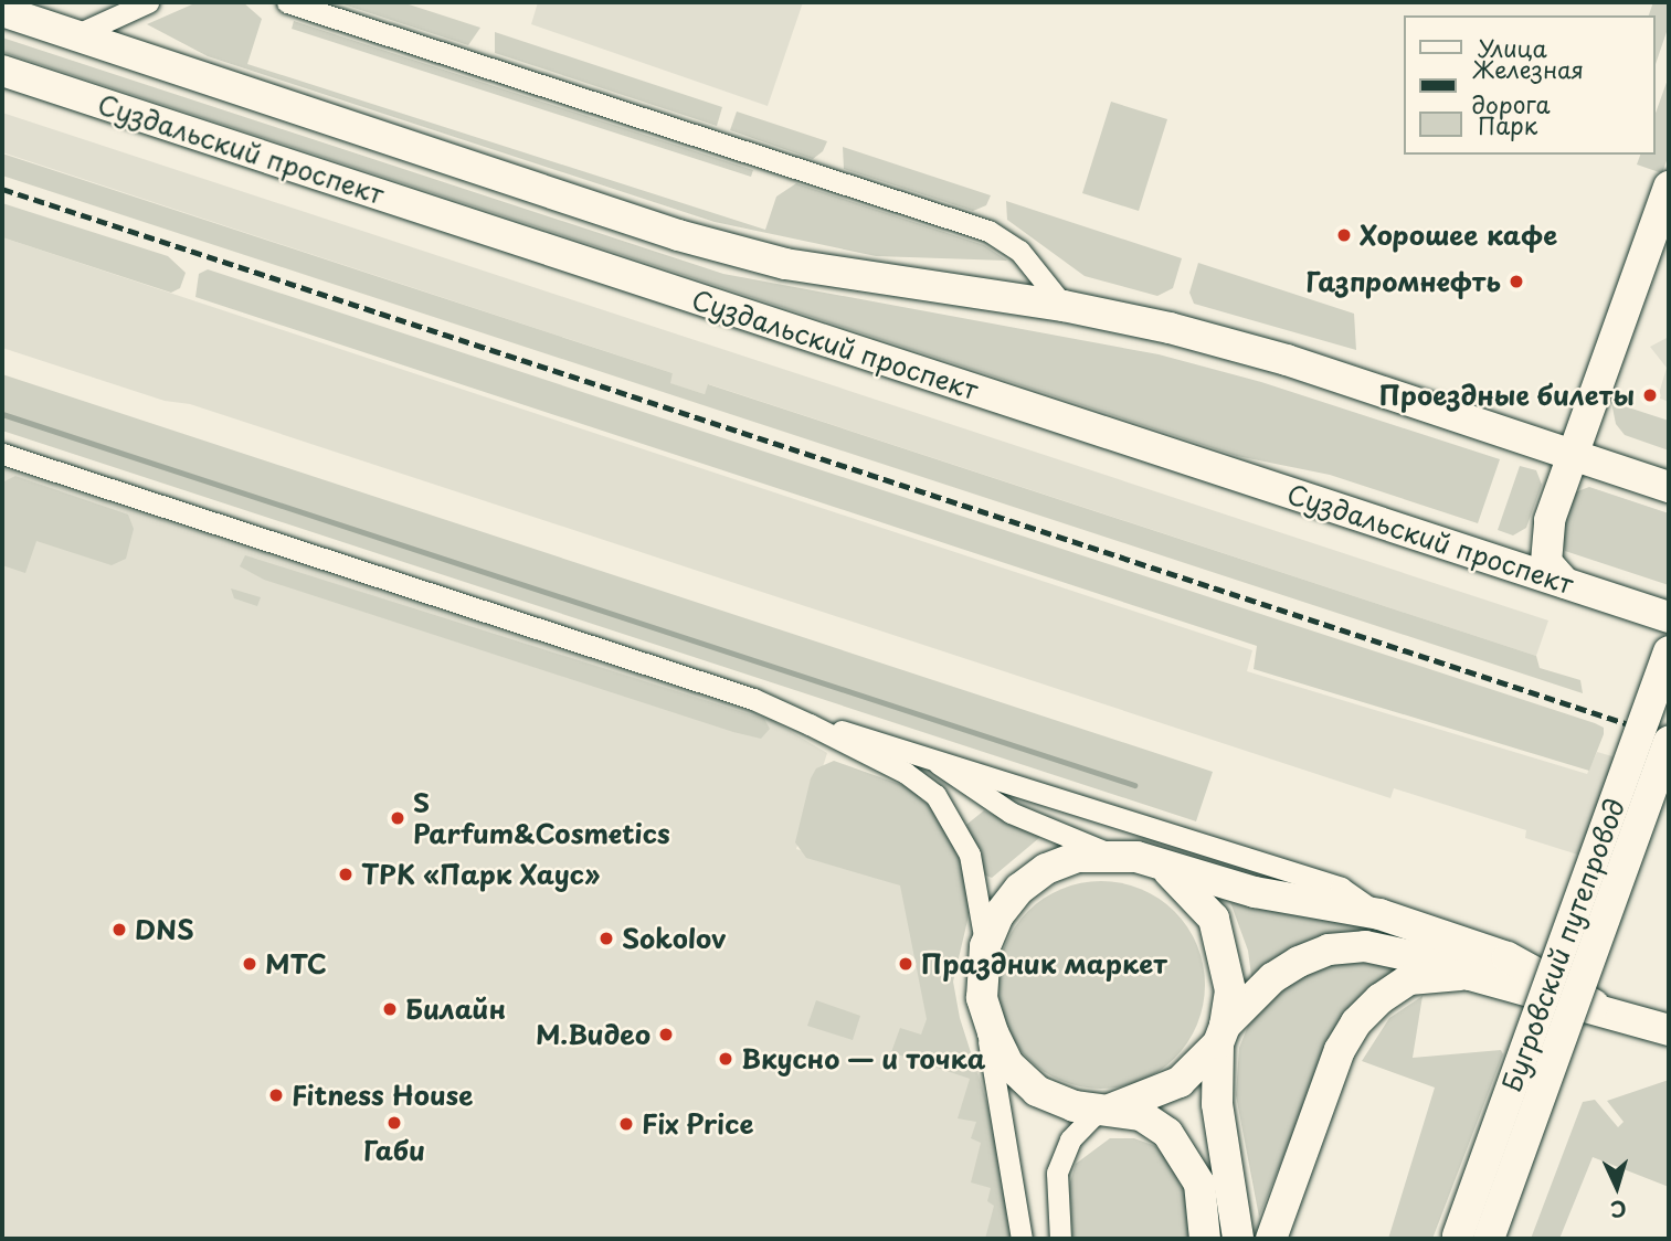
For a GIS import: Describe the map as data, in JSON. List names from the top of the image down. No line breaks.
{"streets":{"main road":["Суздальский проспект","Бугровский путепровод"]},"places":["Хорошее кафе","Газпромнефть","Проездные билеты","S Parfum&Cosmetics","ТРК «Парк Хаус»","DNS","Sokolov","МТС","Праздник маркет","Билайн","М.Видео","Вкусно — и точка","Fitness House","Габи","Fix Price"],"legend":["Улица","Железная дорога","Парк"],"north":"bottom"}
